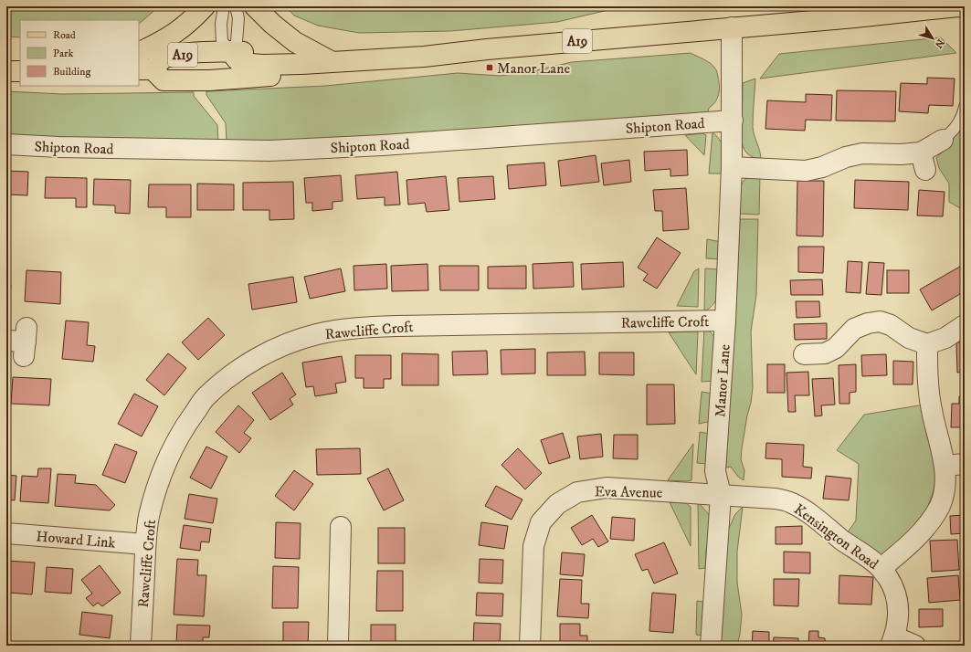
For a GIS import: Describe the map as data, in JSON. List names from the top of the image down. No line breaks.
{"streets":{"main road":["A19"],"street":["Shipton Road","Rawcliffe Croft","Manor Lane","Eva Avenue","Kensington Road","Howard Link"]},"crossings":[["A19","Manor Lane"],["Shipton Road","Manor Lane"],["Rawcliffe Croft","Manor Lane"],["Rawcliffe Croft","Howard Link"],["Manor Lane","Eva Avenue"],["Manor Lane","Kensington Road"],["Eva Avenue","Kensington Road"]],"places":{"transit":["Manor Lane"]},"legend":["Road","Park","Building"],"north":"bottom right"}
